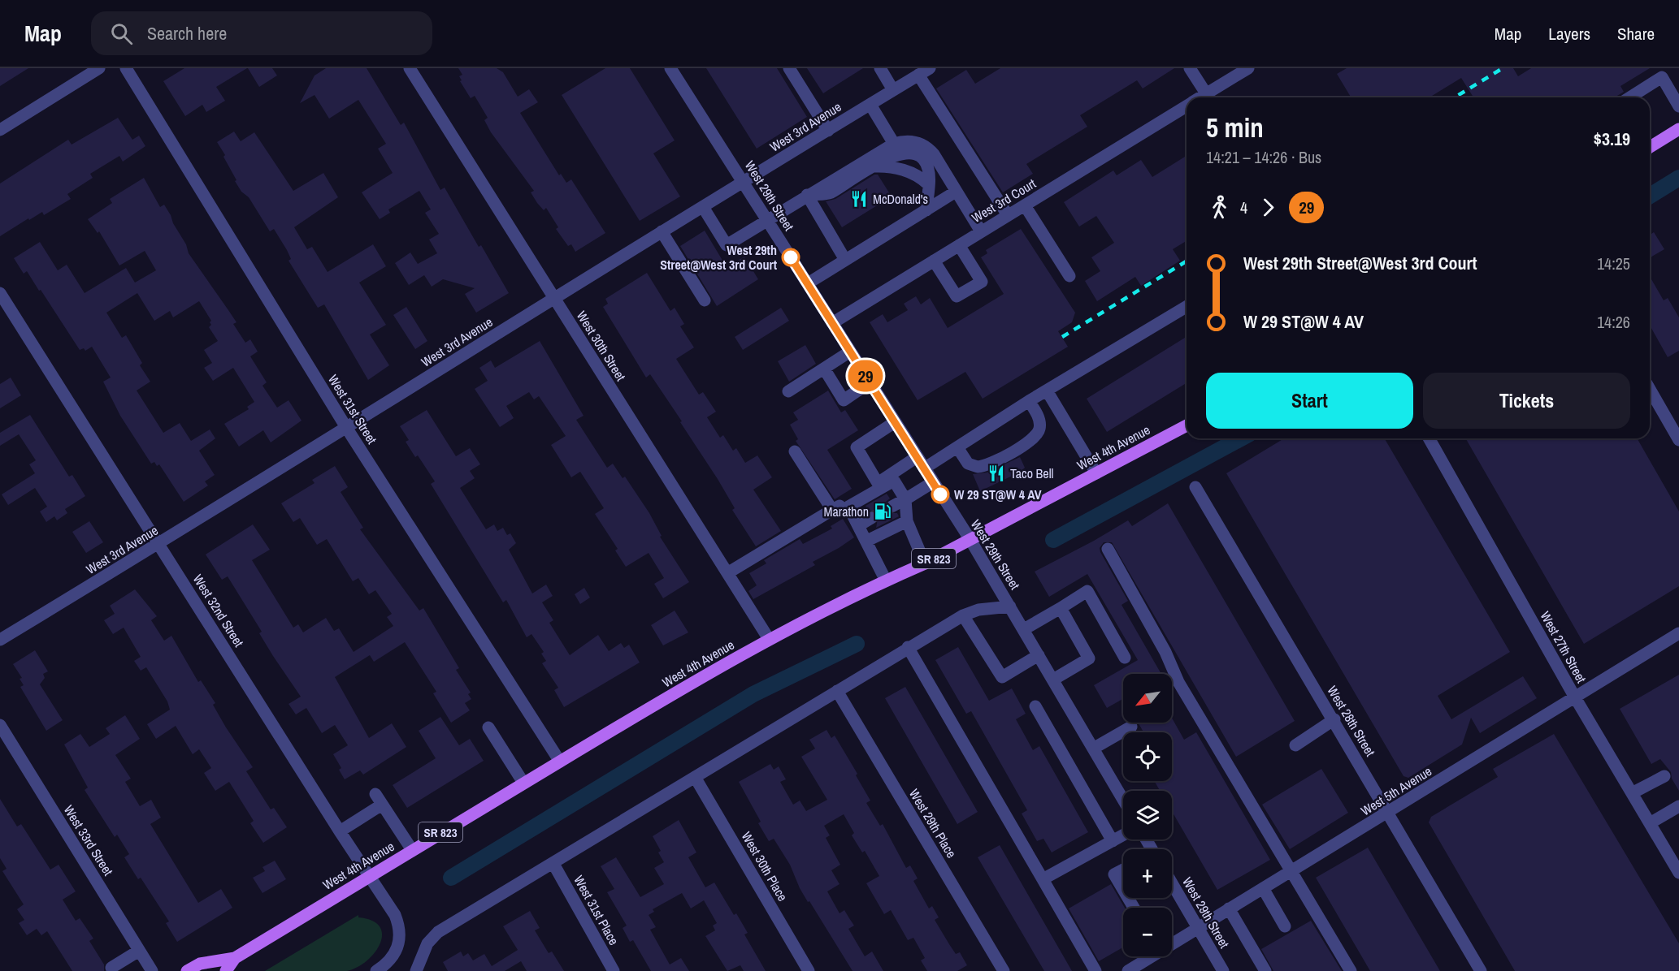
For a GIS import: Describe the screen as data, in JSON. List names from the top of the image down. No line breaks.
{"streets":{"main road":["West 4th Avenue","SR 823"],"street":["West 3rd Avenue","West 29th Street","West 3rd Court","West 30th Street","West 31st Street","West 32nd Street","West 27th Street","West 28th Street","West 5th Avenue","West 29th Place","West 33rd Street","West 30th Place","West 31st Place"]},"crossings":[["West 3rd Avenue","West 29th Street"],["West 3rd Avenue","West 30th Street"],["West 3rd Avenue","West 31st Street"],["West 3rd Avenue","West 32nd Street"],["West 29th Street","West 3rd Court"],["West 29th Street","West 4th Avenue"],["West 29th Street","West 5th Avenue"],["West 30th Street","West 4th Avenue"],["West 31st Street","West 4th Avenue"],["West 4th Avenue","West 32nd Street"],["West 27th Street","West 5th Avenue"],["West 28th Street","West 5th Avenue"]],"places":{"restaurant":["McDonald's","Taco Bell"],"other":["West 29th Street@West 3rd Court","W 29 ST@W 4 AV"],"fuel station":["Marathon"]},"lines":["bus line 29"],"north":"bottom left","page":{"header":"Map","search":"Search here","nav":["Map","Layers","Share"],"on_map":"29","heading":["5 min","14:21 – 14:26 · Bus","$3.19"],"legs":["4","29"],"list":[{"name":"West 29th Street@West 3rd Court","value":"14:25"},{"name":"W 29 ST@W 4 AV","value":"14:26"}],"buttons":["Start","Tickets"],"map_buttons":["+","−"]}}
